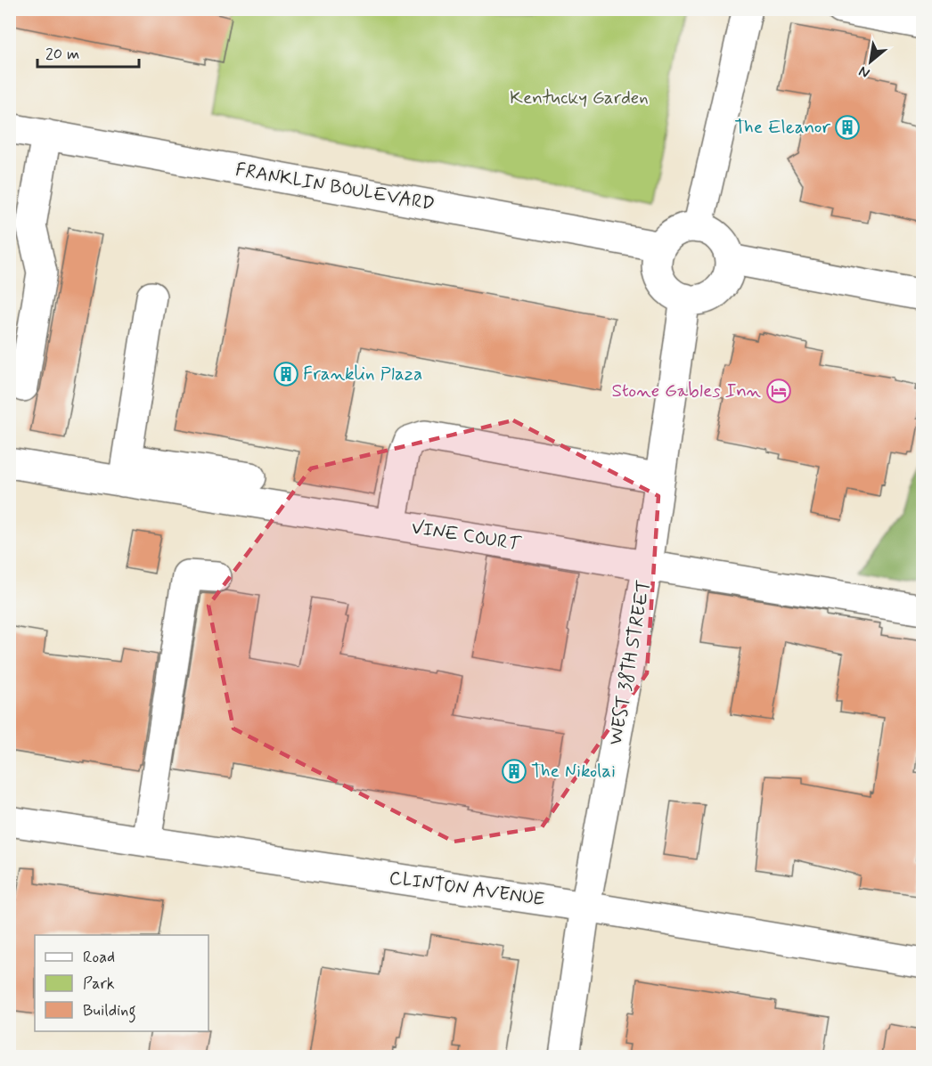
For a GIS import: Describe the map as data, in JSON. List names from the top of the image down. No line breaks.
{"streets":{"street":["FRANKLIN BOULEVARD","VINE COURT","WEST 38TH STREET","CLINTON AVENUE"]},"crossings":[["FRANKLIN BOULEVARD","WEST 38TH STREET"],["VINE COURT","WEST 38TH STREET"],["WEST 38TH STREET","CLINTON AVENUE"]],"parks":["Kentucky Garden"],"places":{"building":["The Eleanor","Franklin Plaza","The Nikolai"],"hotel":["Stone Gables Inn"]},"legend":["Road","Park","Building"],"scale_bar":"20 m","north":"bottom left"}
